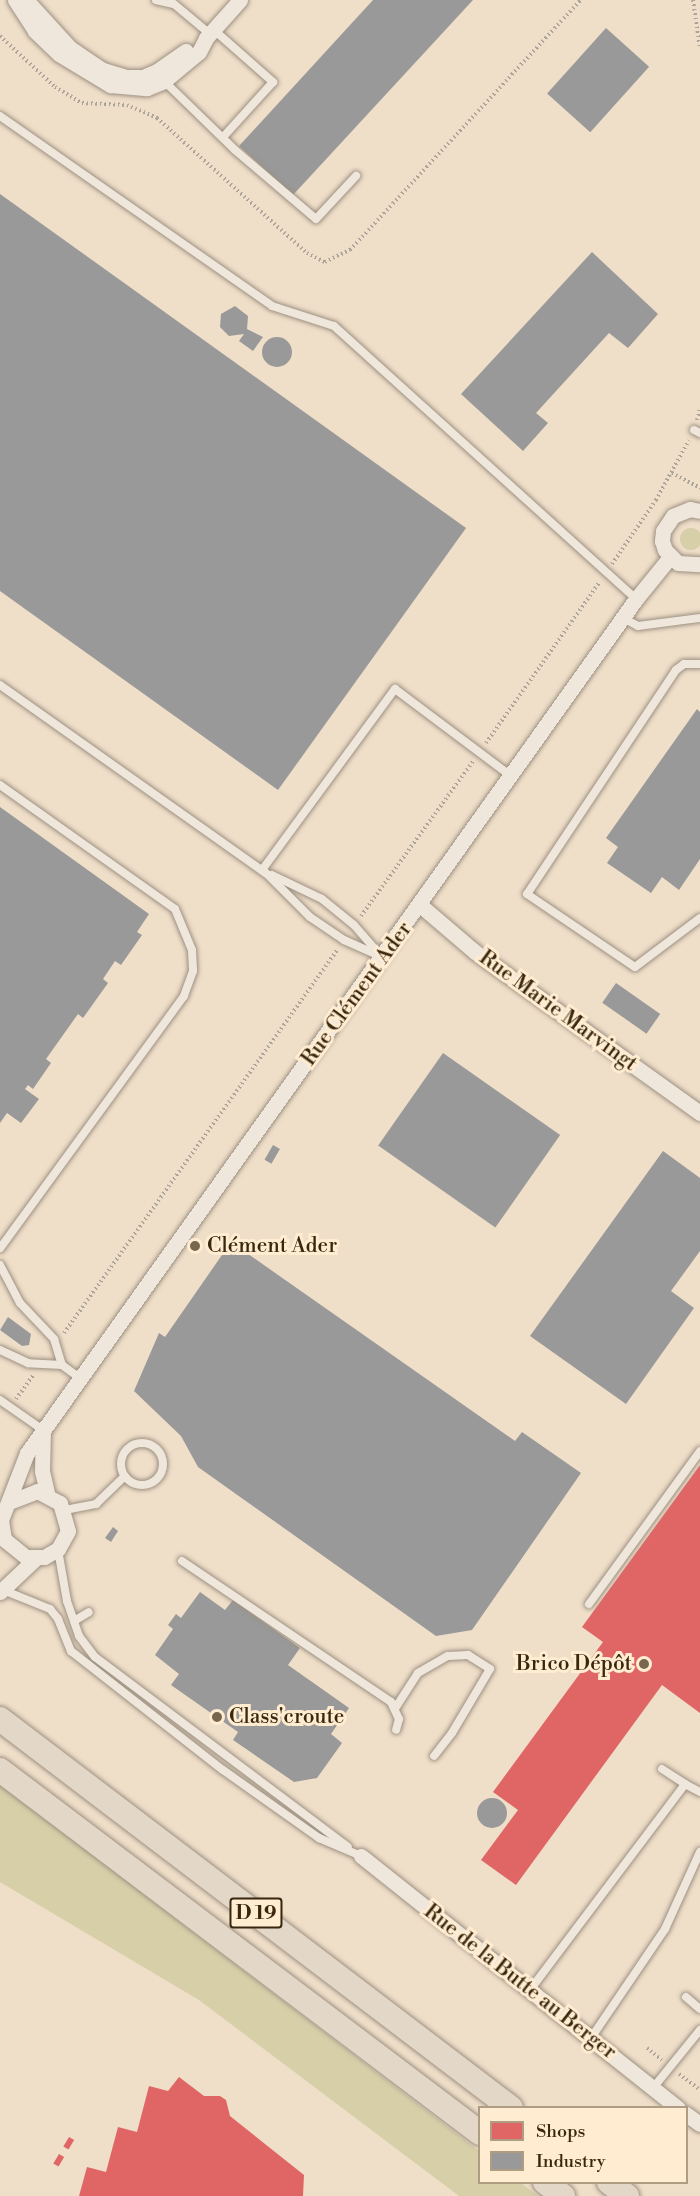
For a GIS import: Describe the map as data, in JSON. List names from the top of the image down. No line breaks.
{"streets":{"main road":["D 19"],"street":["Rue Clément Ader","Rue Marie Marvingt","Rue de la Butte au Berger"]},"crossings":[["Rue Clément Ader","Rue Marie Marvingt"]],"places":["Clément Ader","Brico Dépôt","Class'croute"],"legend":["Shops","Industry"]}
